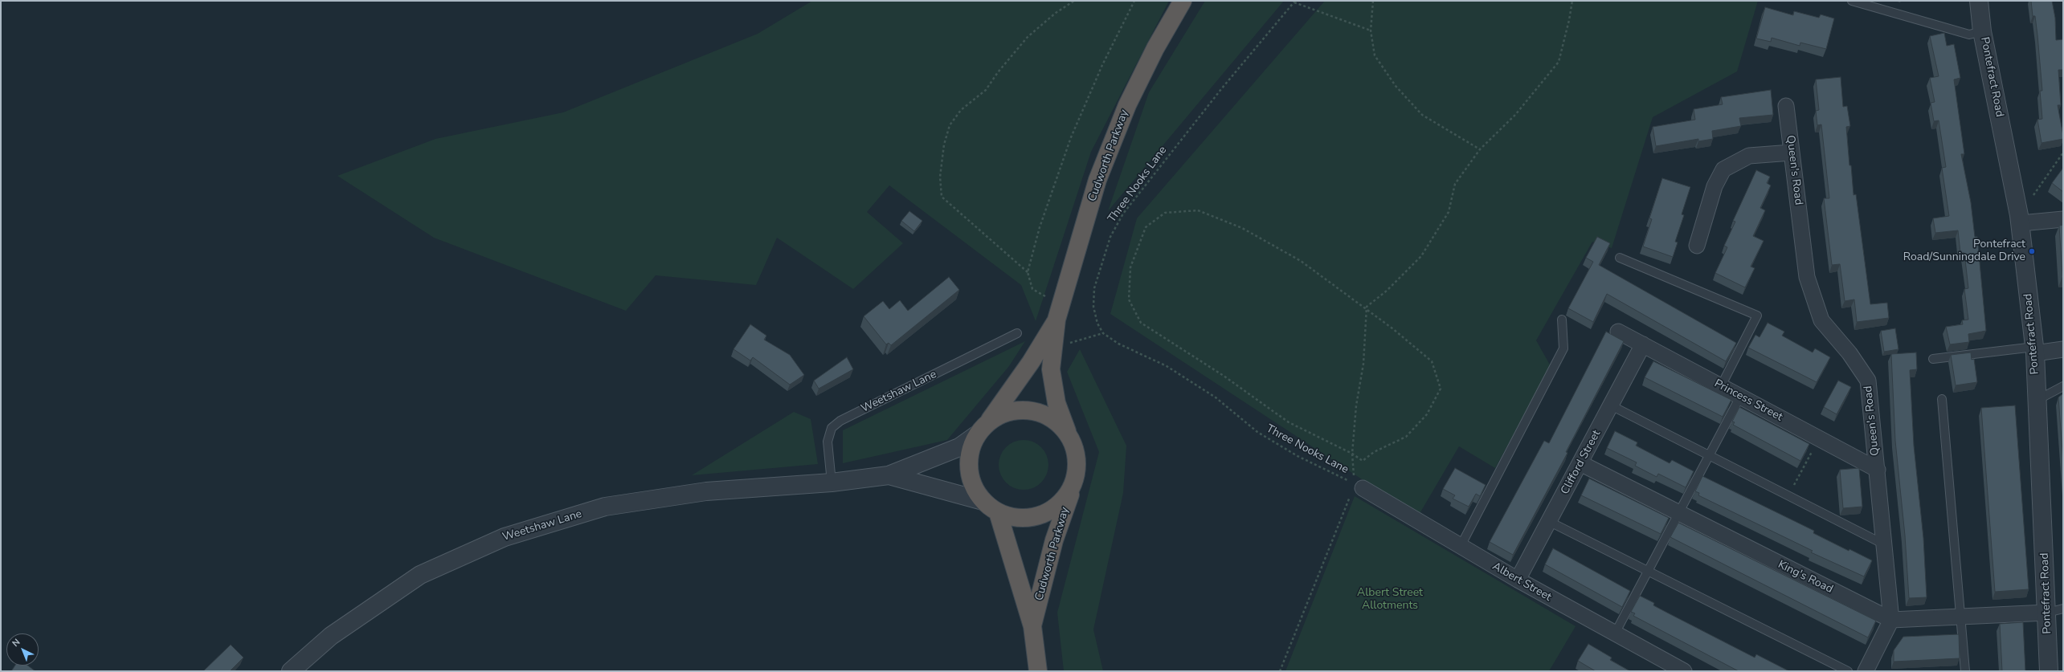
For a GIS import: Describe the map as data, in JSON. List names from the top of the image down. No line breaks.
{"streets":{"highway":["Cudworth Parkway"],"street":["Pontefract Road","Queen's Road","Weetshaw Lane","Princess Street","Clifford Street","King's Road","Albert Street"],"path":["Three Nooks Lane"]},"crossings":[["Pontefract Road","King's Road"],["Cudworth Parkway","Weetshaw Lane"],["Queen's Road","Princess Street"],["Queen's Road","King's Road"],["Three Nooks Lane","Albert Street"],["Princess Street","Clifford Street"],["Clifford Street","King's Road"],["Clifford Street","Albert Street"]],"parks":["Albert Street Allotments"],"places":["Pontefract Road/Sunningdale Drive"],"north":"top left"}
